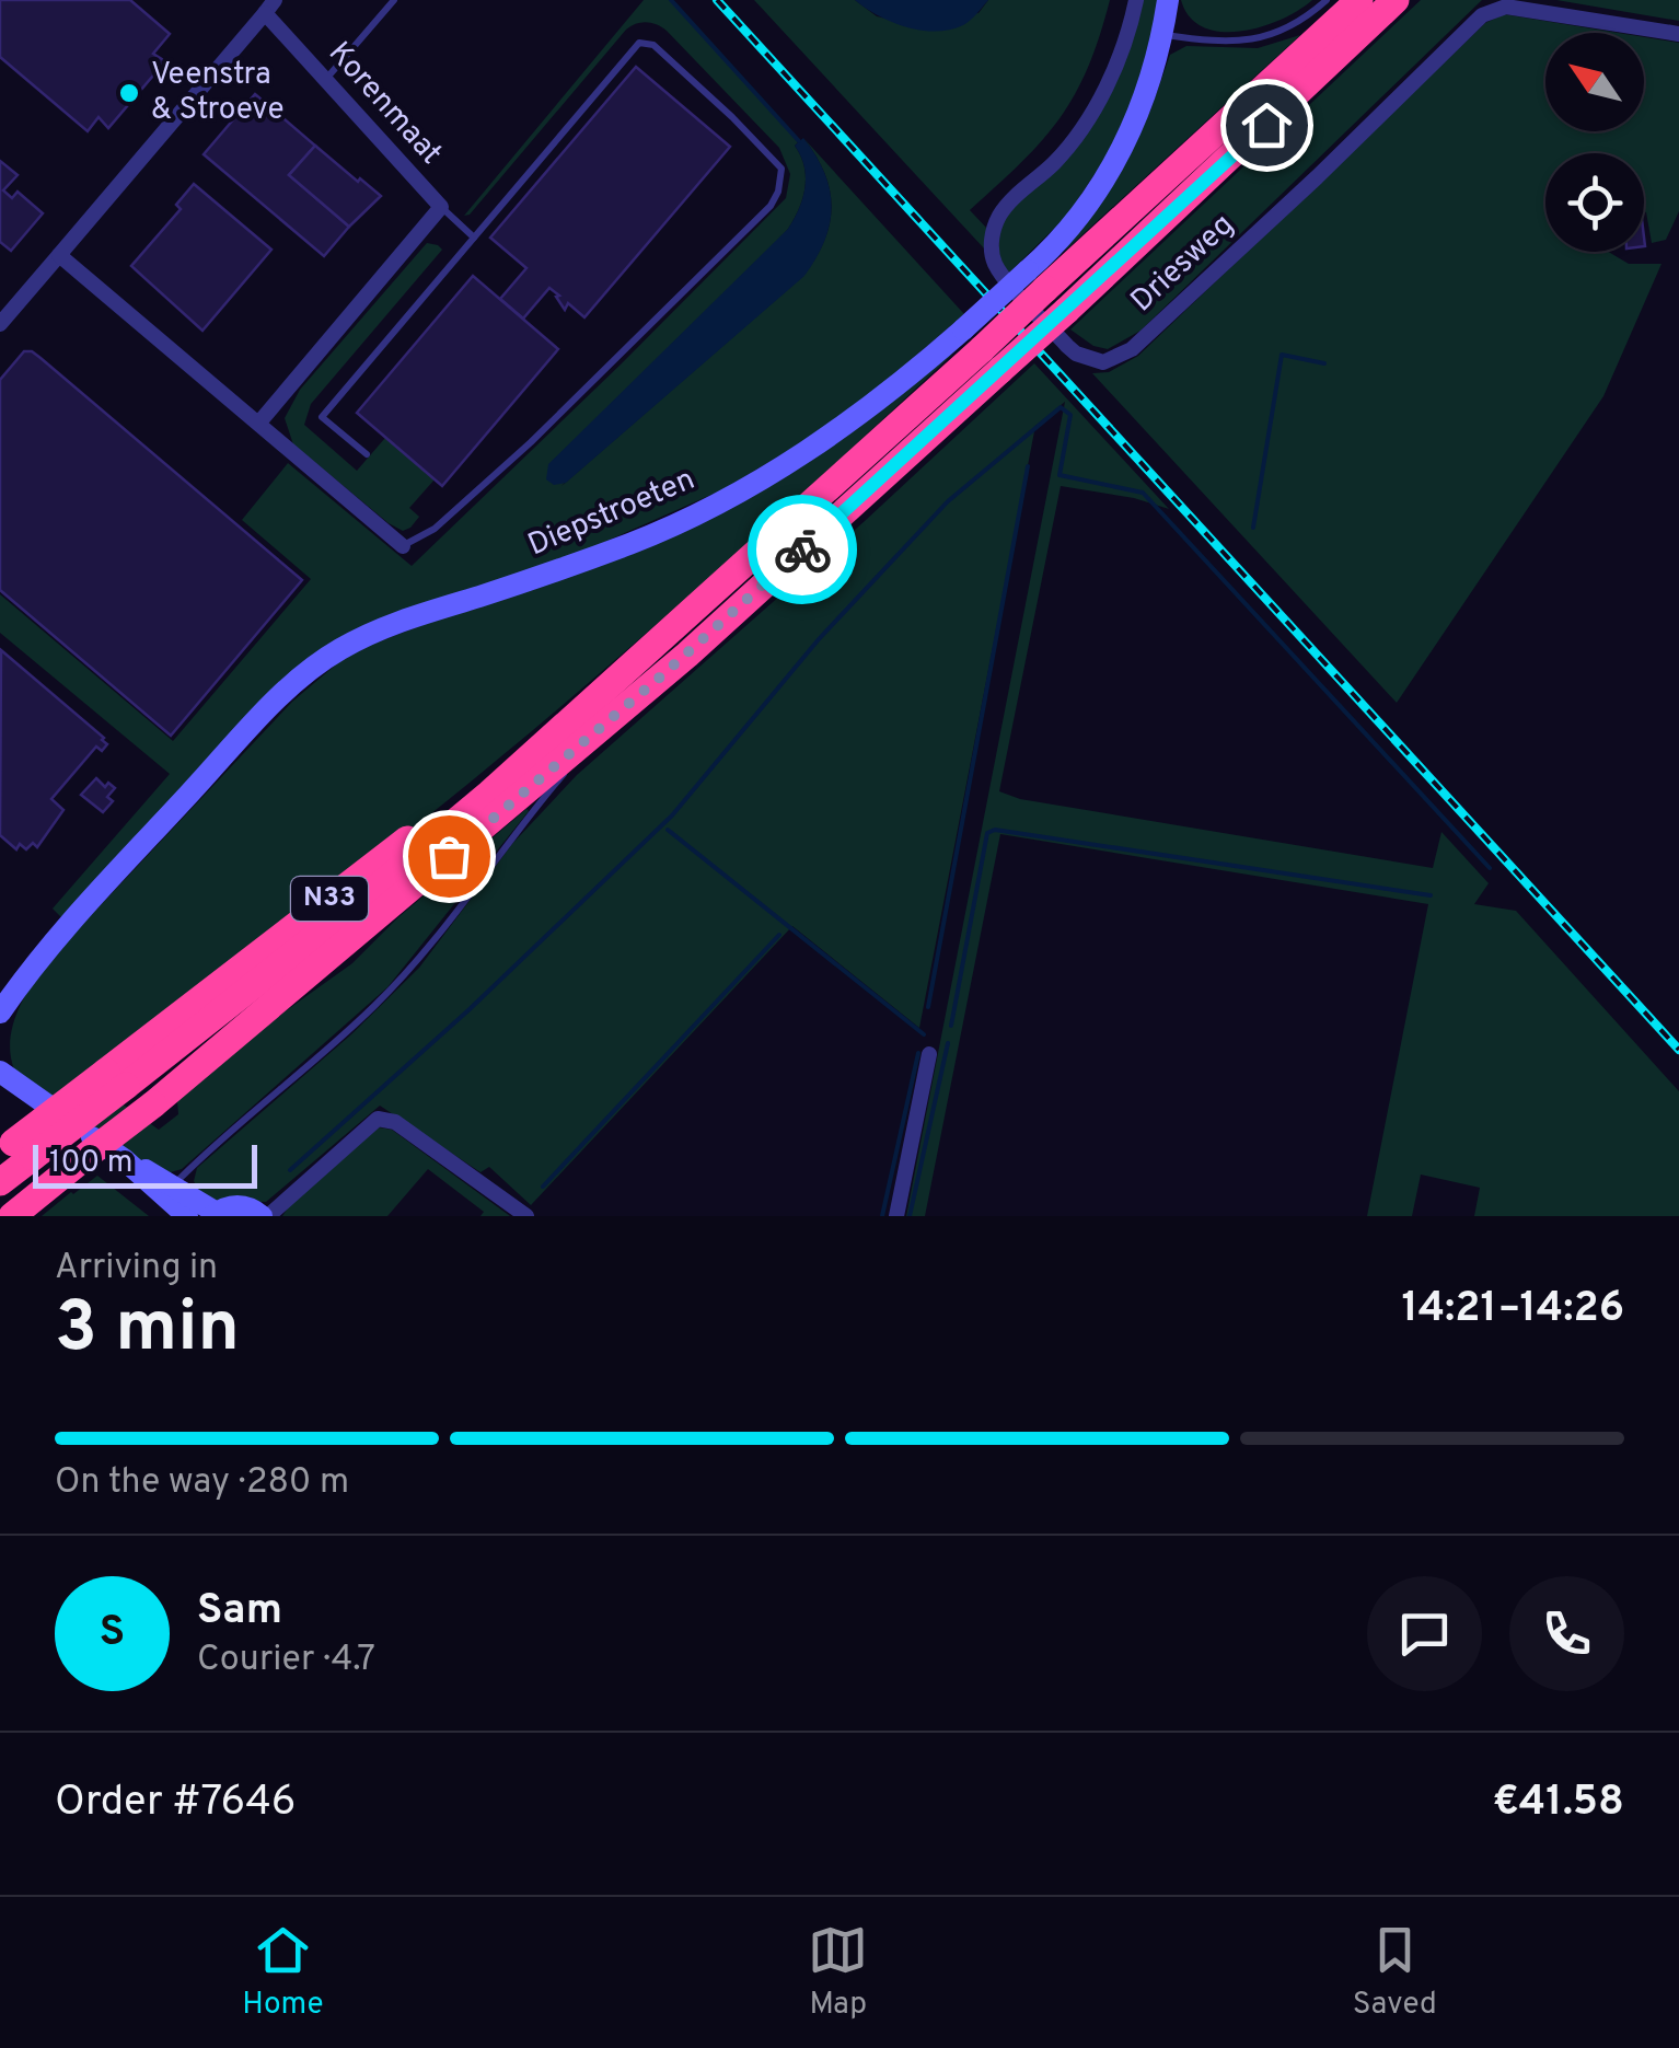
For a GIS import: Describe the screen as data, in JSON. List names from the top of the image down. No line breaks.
{"streets":{"highway":["N33"],"street":["Korenmaat","Driesweg","Diepstroeten"]},"places":["Veenstra & Stroeve"],"scale_bar":"100 m","north":"top left","page":{"scale":"100 m","heading":["3 min","Arriving in","14:21–14:26"],"panel":["Sam","Courier · 4.7","Order #7646","€41.58"],"bar":"On the way · 280 m","round":"S","tabs":["Home","Map","Saved"]}}
